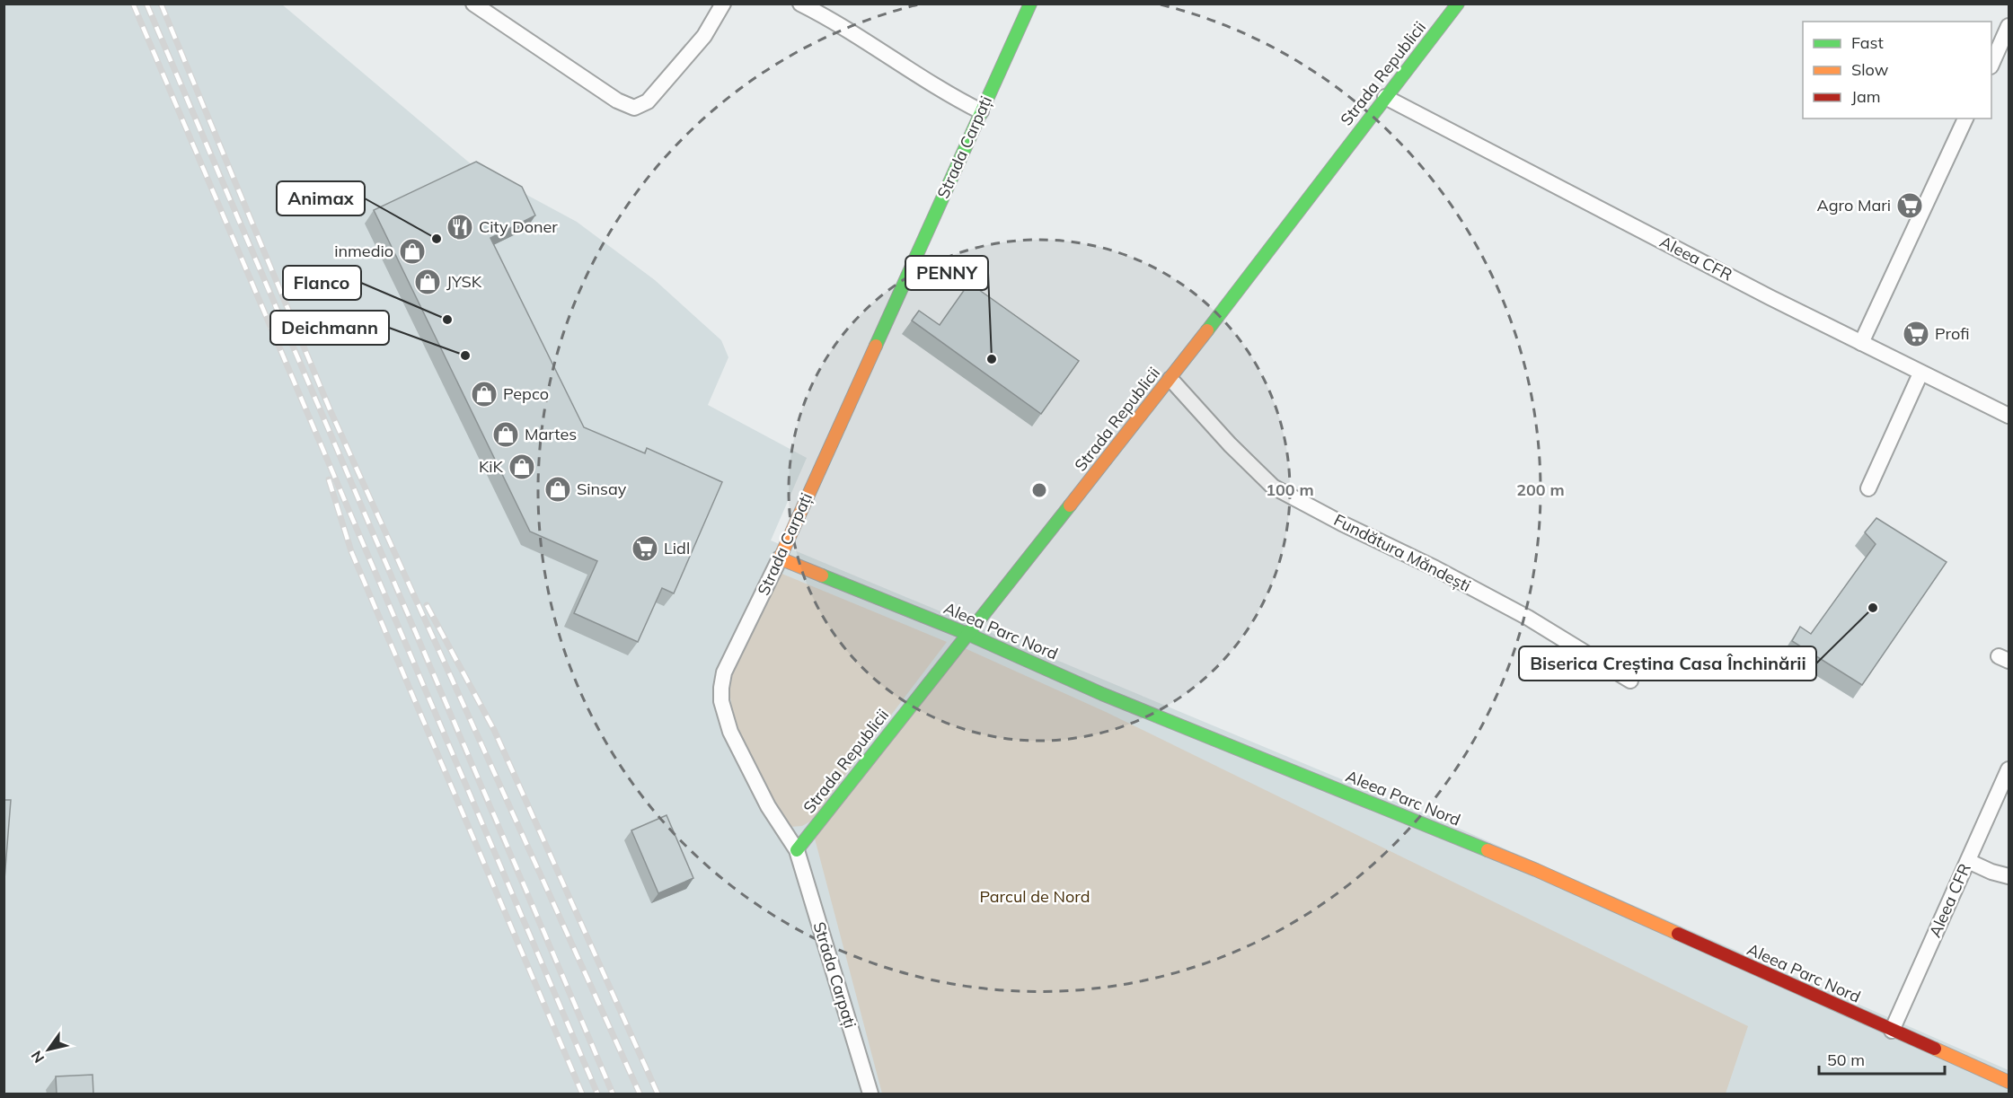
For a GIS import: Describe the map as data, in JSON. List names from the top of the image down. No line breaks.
{"streets":{"street":["Strada Republicii","Strada Carpați","Aleea CFR","Fundătura Măndești","Aleea Parc Nord"]},"crossings":[["Strada Republicii","Strada Carpați"],["Strada Republicii","Aleea CFR"],["Strada Republicii","Fundătura Măndești"],["Strada Republicii","Aleea Parc Nord"],["Strada Carpați","Aleea Parc Nord"],["Aleea CFR","Aleea Parc Nord"]],"parks":["Parcul de Nord"],"places":{"supermarket":["Agro Mari","Profi","Lidl"],"restaurant":["City Doner"],"other":["Animax","Flanco","Deichmann","PENNY","Biserica Creștina Casa Închinării"],"shop":["inmedio","JYSK","Pepco","Martes","KiK","Sinsay"]},"legend":["Fast","Slow","Jam"],"scale_bar":"50 m","north":"bottom left","rings":["100 m","200 m"]}
